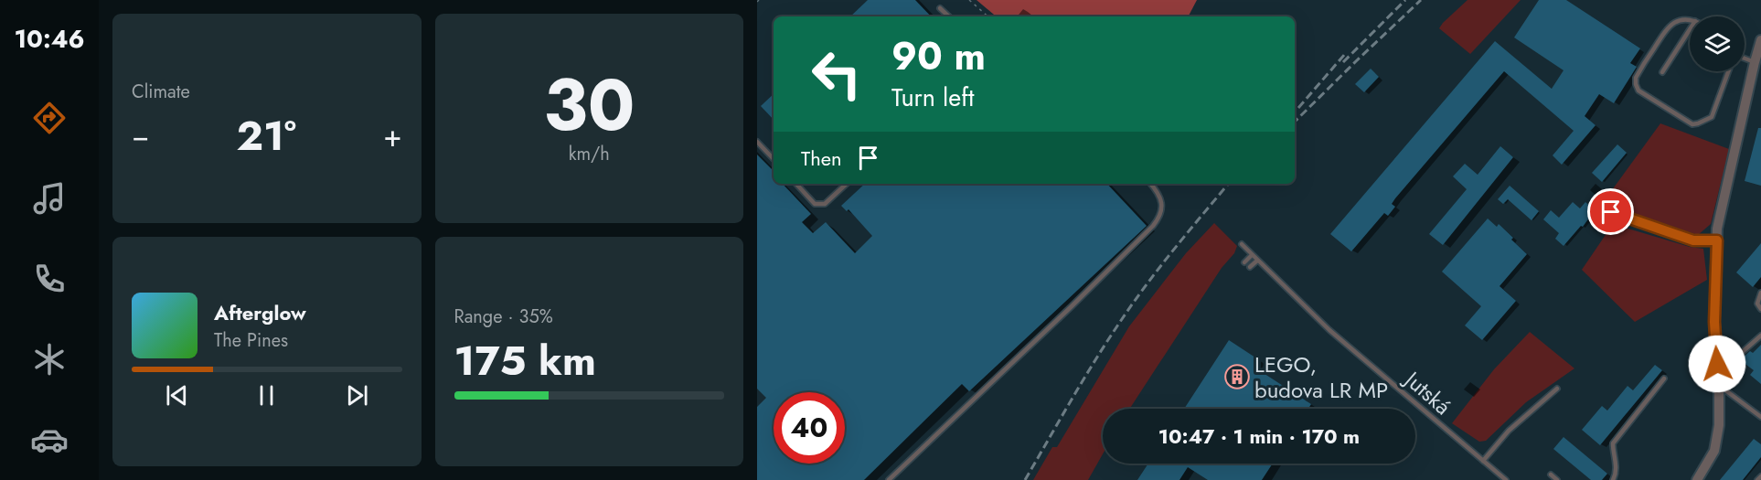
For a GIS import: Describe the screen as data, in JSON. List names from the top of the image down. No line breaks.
{"streets":{"lane":["Jutská"]},"places":{"building":["LEGO, budova LR MP"]},"page":{"tabs":"10:46","tile":["Climate",["30","km/h"],["Range · 35%","175 km"]],"turn":["90 m","Turn left"],"heat":["−","21°","+"],"then":"Then","song":["Afterglow","The Pines"],"limit":"40","trip":"10:47 · 1 min · 170 m"}}
